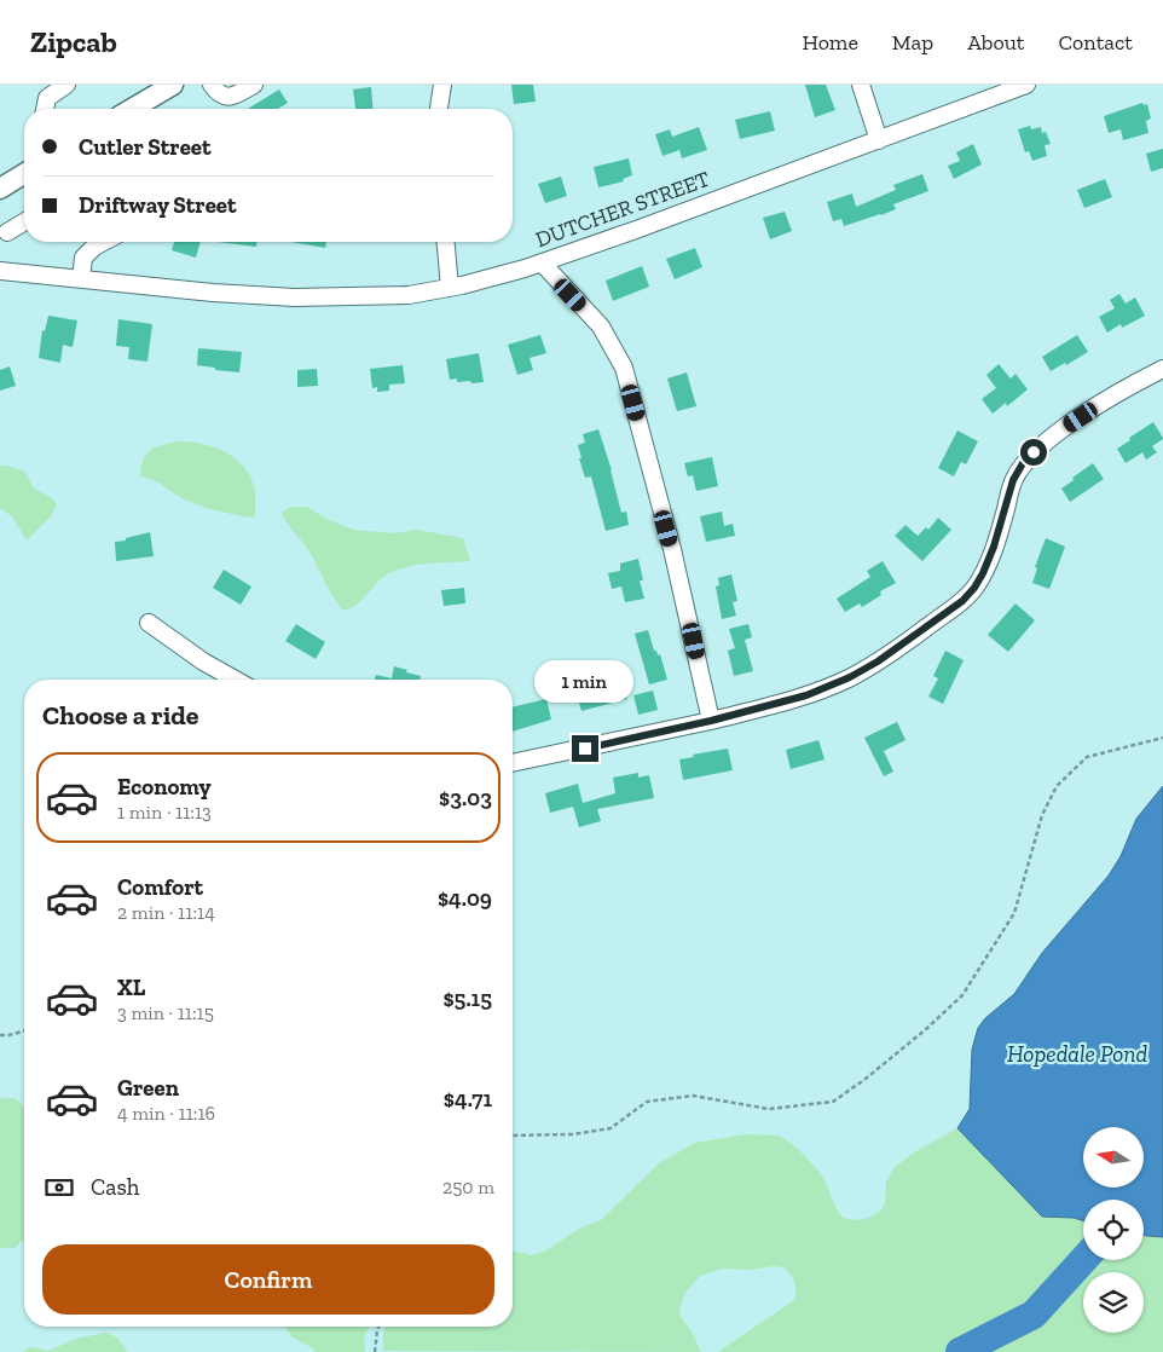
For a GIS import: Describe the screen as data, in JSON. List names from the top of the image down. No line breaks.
{"streets":{"street":["DUTCHER STREET"]},"water":["Hopedale Pond"],"north":"left","page":{"header":"Zipcab","nav":["Home","Map","About","Contact"],"banner":["Cutler Street","Driftway Street"],"bubble":"1 min","heading":"Choose a ride","list":[{"name":"Economy","note":"1 min · 11:13","value":"$3.03"},{"name":"Comfort","note":"2 min · 11:14","value":"$4.09"},{"name":"XL","note":"3 min · 11:15","value":"$5.15"},{"name":"Green","note":"4 min · 11:16","value":"$4.71"}],"pay":["Cash","250 m"],"buttons":"Confirm"}}
